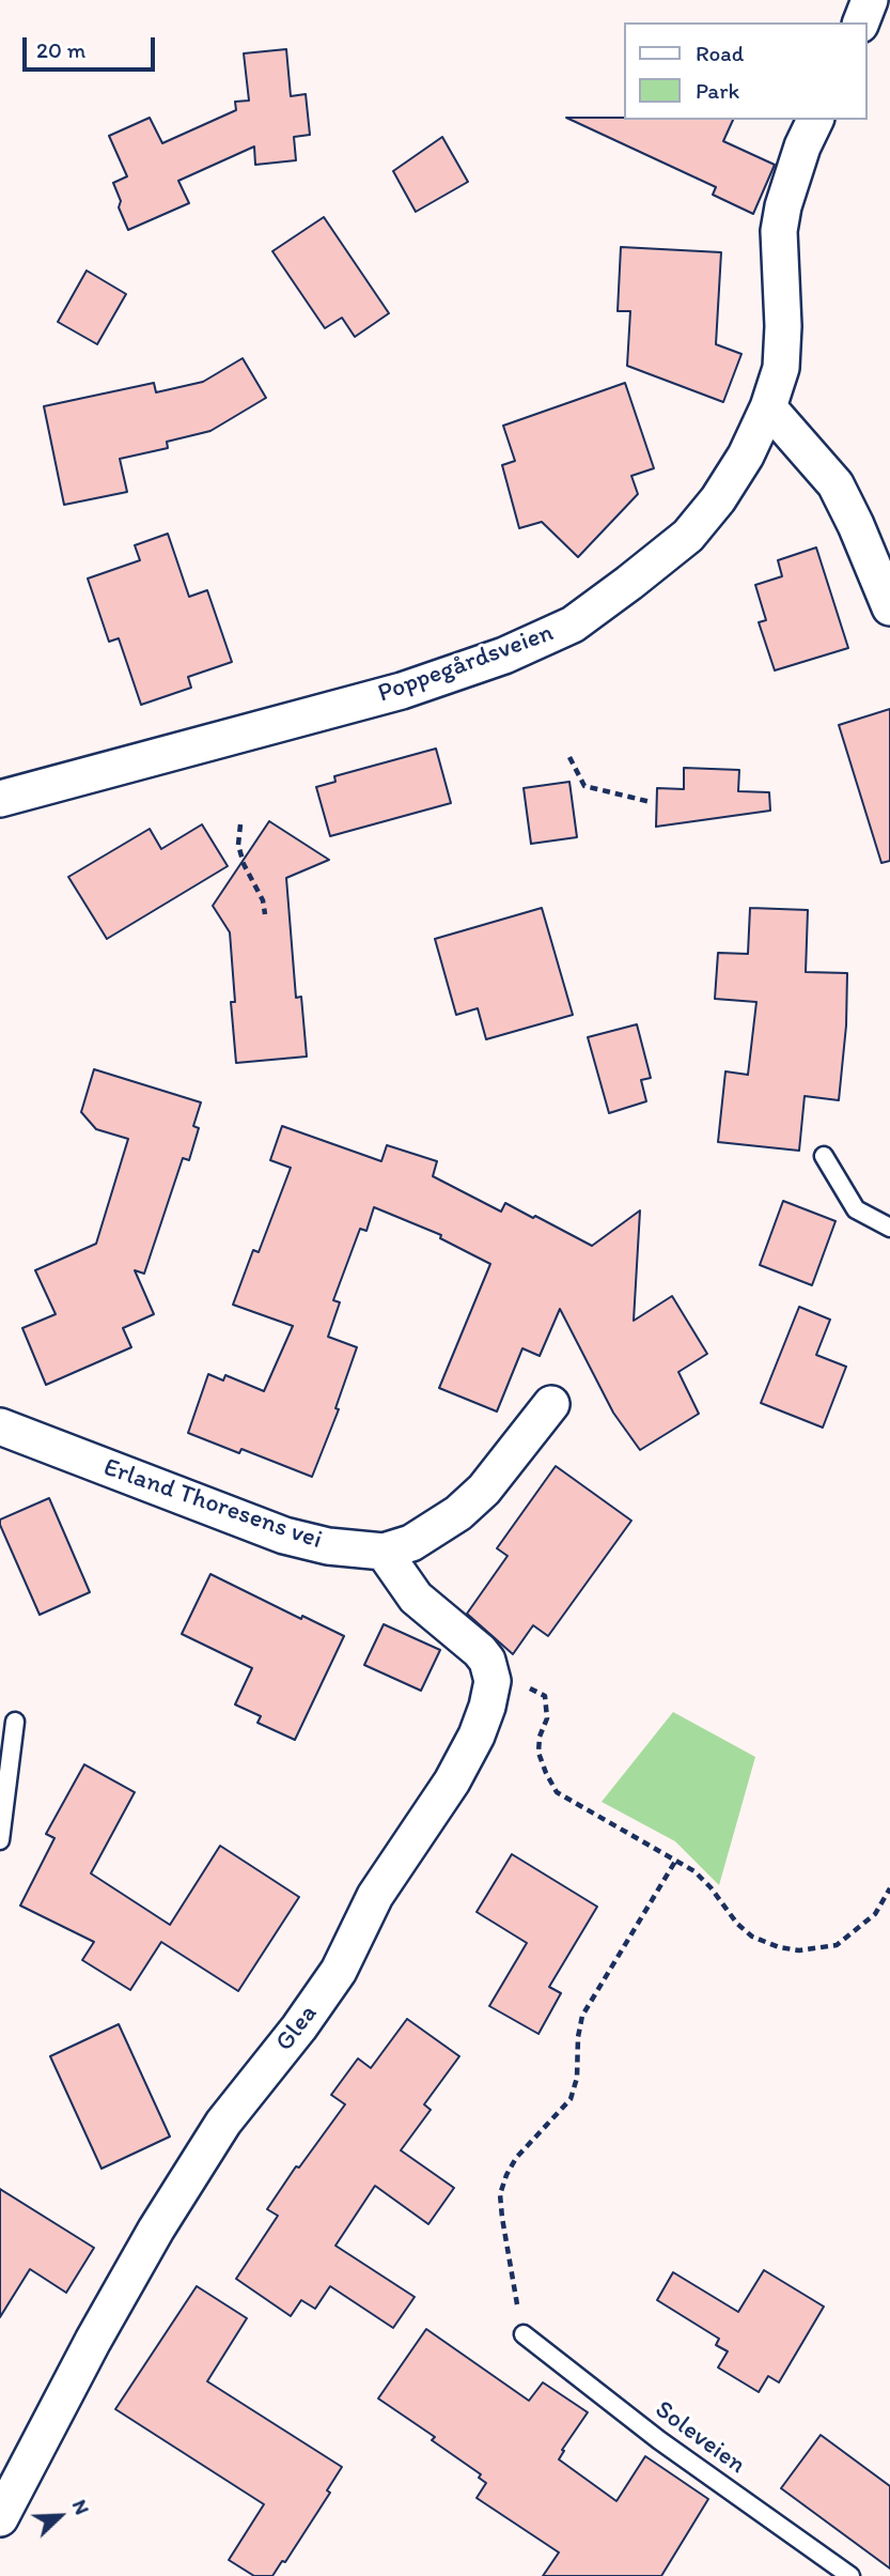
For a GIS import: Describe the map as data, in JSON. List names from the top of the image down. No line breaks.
{"streets":{"street":["Poppegårdsveien","Erland Thoresens vei","Glea"],"lane":["Soleveien"]},"legend":["Road","Park"],"scale_bar":"20 m","north":"top right"}
